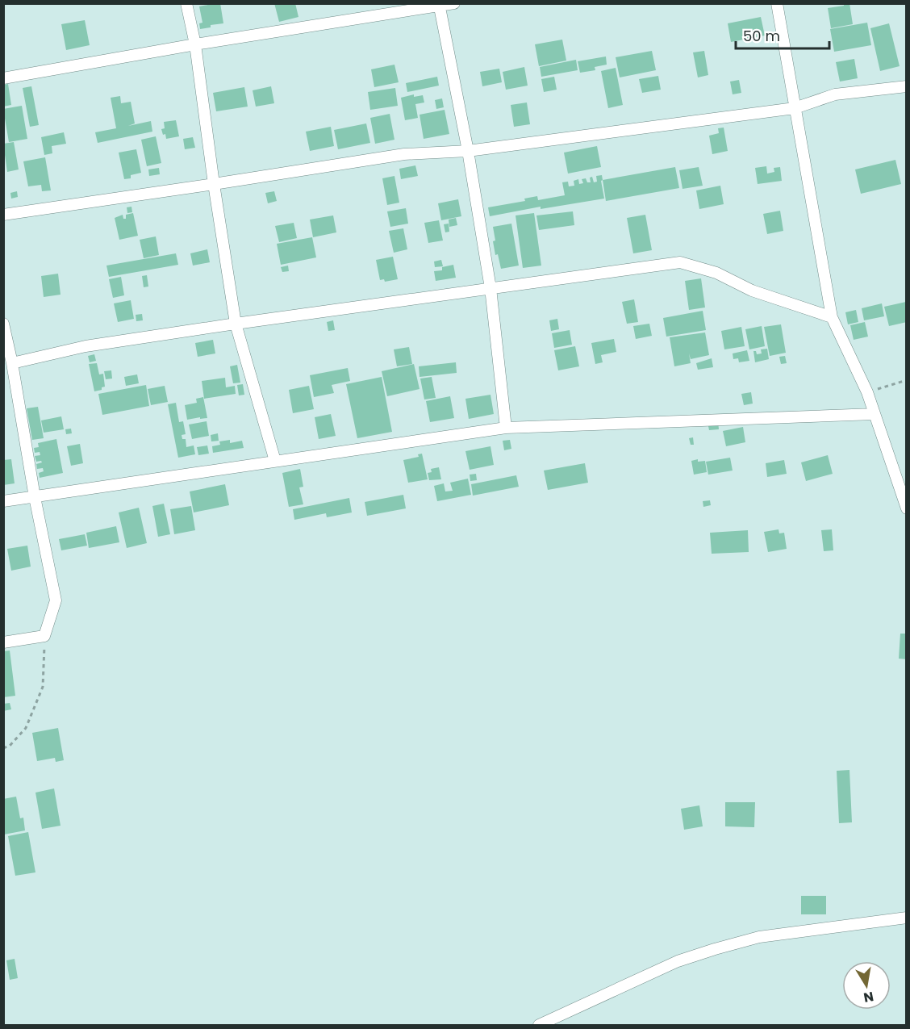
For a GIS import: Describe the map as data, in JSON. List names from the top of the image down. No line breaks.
{"scale_bar":"50 m","north":"bottom"}
